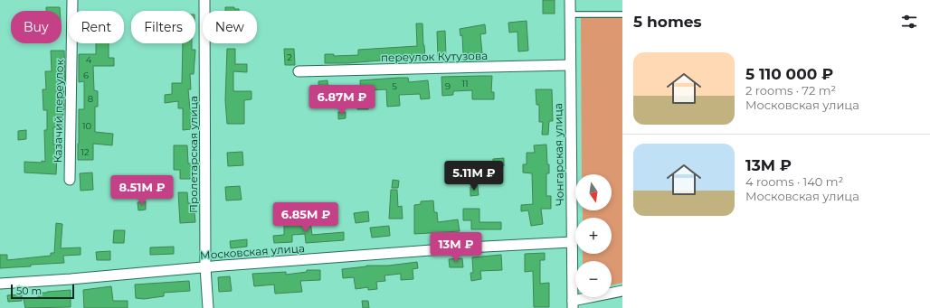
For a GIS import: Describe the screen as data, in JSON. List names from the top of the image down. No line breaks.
{"streets":{"street":["переулок Кутузова","Казачий переулок","Пролетарская улица","Чонгарская улица","Московская улица"]},"crossings":[["переулок Кутузова","Чонгарская улица"],["Пролетарская улица","Московская улица"],["Чонгарская улица","Московская улица"]],"house_numbers":["2","4","6","11","5","9","8","10","12"],"scale_bar":"50 m","north":"bottom","page":{"heading":"5 homes","chip":["Buy","Rent","Filters","New"],"list":[{"name":"5 110 000 ₽","note":"2 rooms · 72 m² · Московская улица"},{"name":"13M ₽","note":"4 rooms · 140 m² · Московская улица"}],"price":["6.87M ₽","5.11M ₽","8.51M ₽","6.85M ₽","13M ₽"],"map_buttons":["+","−"],"scale":"50 m"}}
